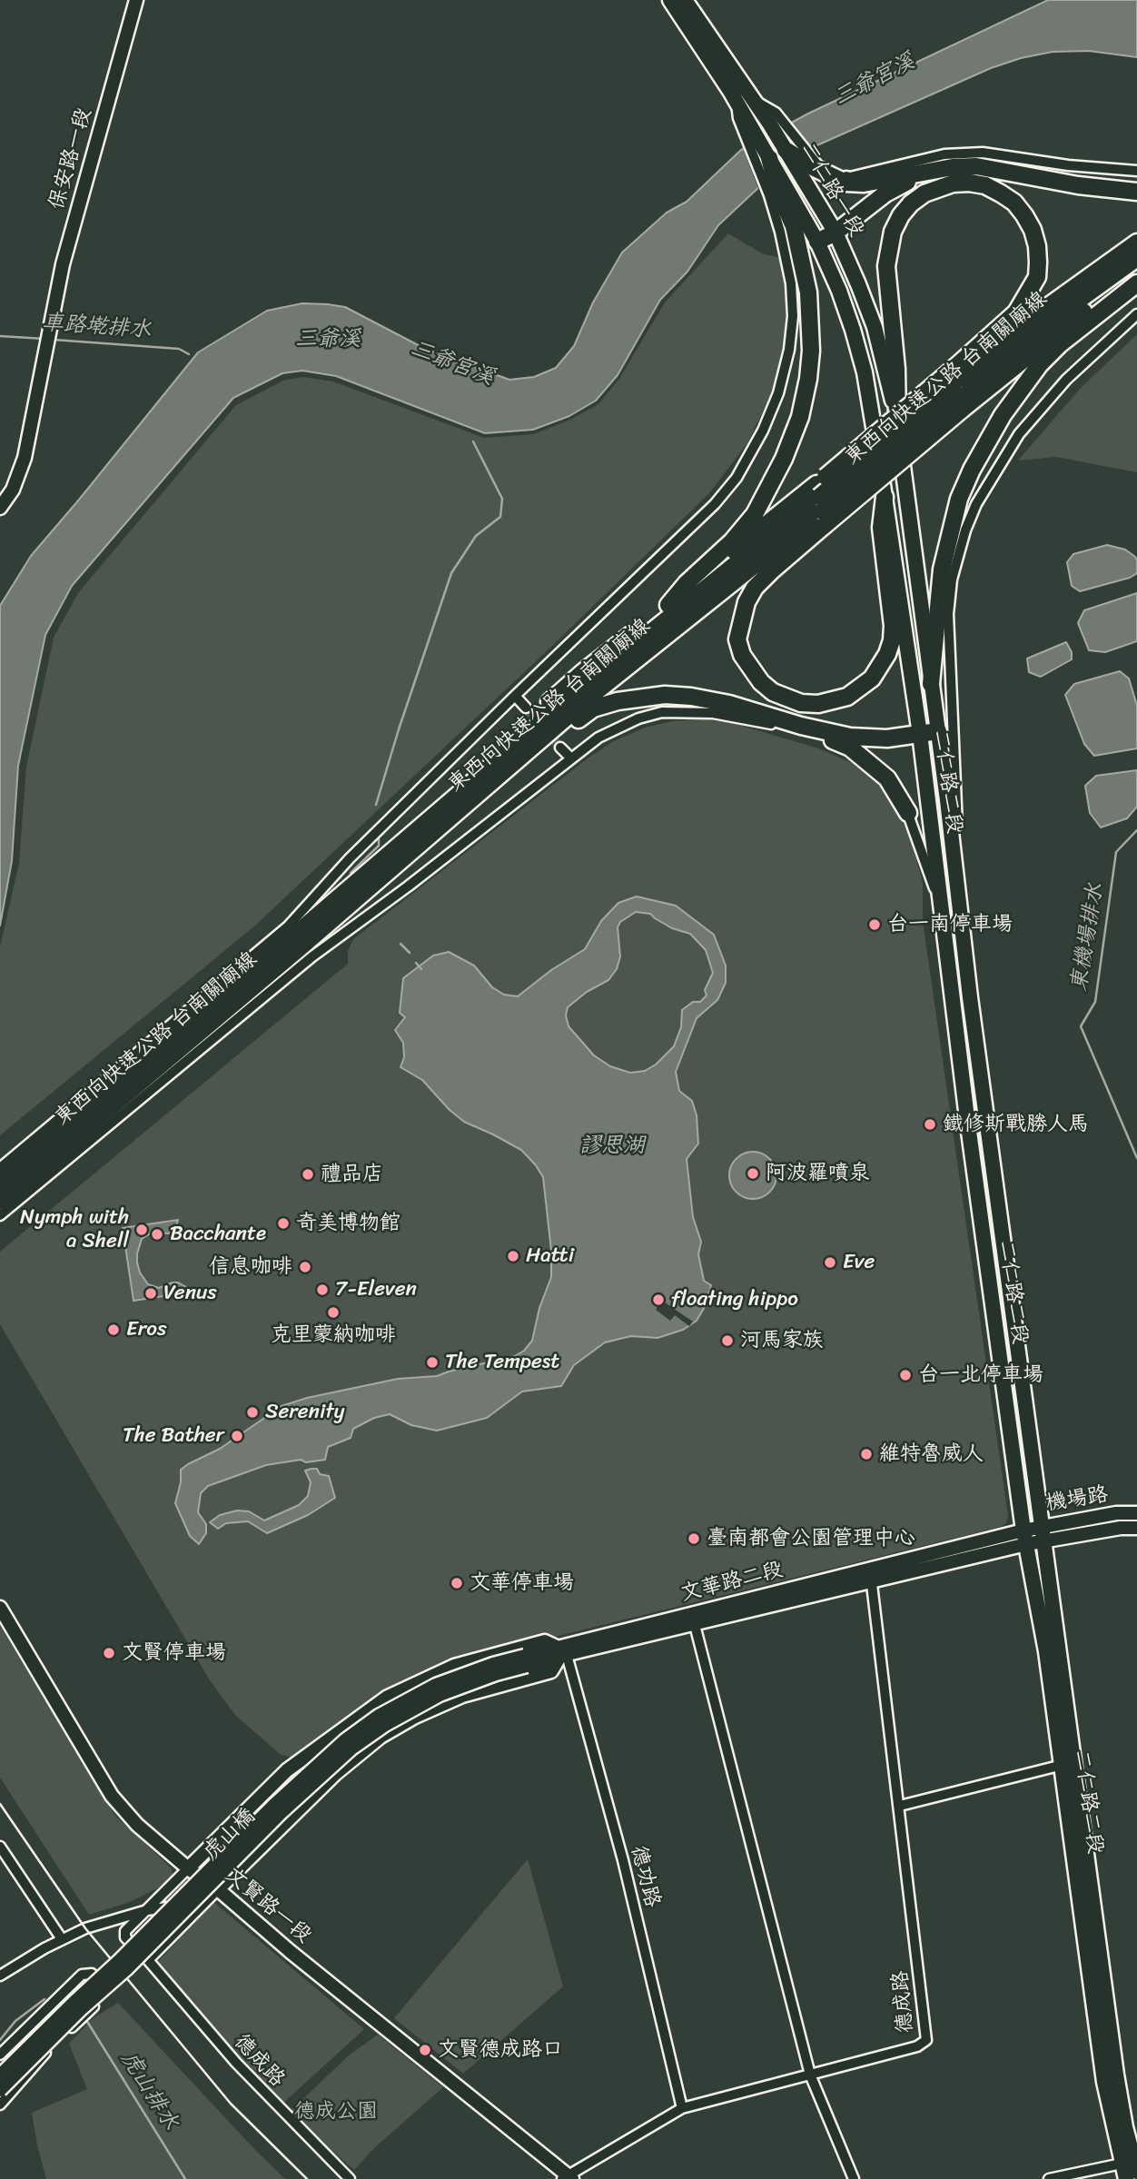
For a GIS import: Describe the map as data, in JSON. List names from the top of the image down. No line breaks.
{"streets":{"highway":["東西向快速公路 台南關廟線"],"main road":["二仁路一段","二仁路二段"],"street":["保安路一段","機場路","文華路二段","虎山橋","德功路","文賢路一段","德成路"]},"crossings":[["二仁路一段","二仁路二段"],["二仁路二段","機場路"],["二仁路二段","文華路二段"],["機場路","文華路二段"],["文華路二段","虎山橋"],["文華路二段","德功路"],["文華路二段","德成路"],["德功路","德成路"],["文賢路一段","德成路"]],"water":["三爺宮溪","車路墘排水","三爺溪","東機場排水","謬思湖","虎山排水"],"parks":["德成公園"],"places":["台一南停車場","鐵修斯戰勝人馬","阿波羅噴泉","禮品店","奇美博物館","Nymph with a Shell","Bacchante","Hatti","Eve","信息咖啡","7-Eleven","Venus","floating hippo","克里蒙納咖啡","Eros","河馬家族","The Tempest","台一北停車場","Serenity","The Bather","維特魯威人","臺南都會公園管理中心","文華停車場","文賢停車場","文賢德成路口"]}
